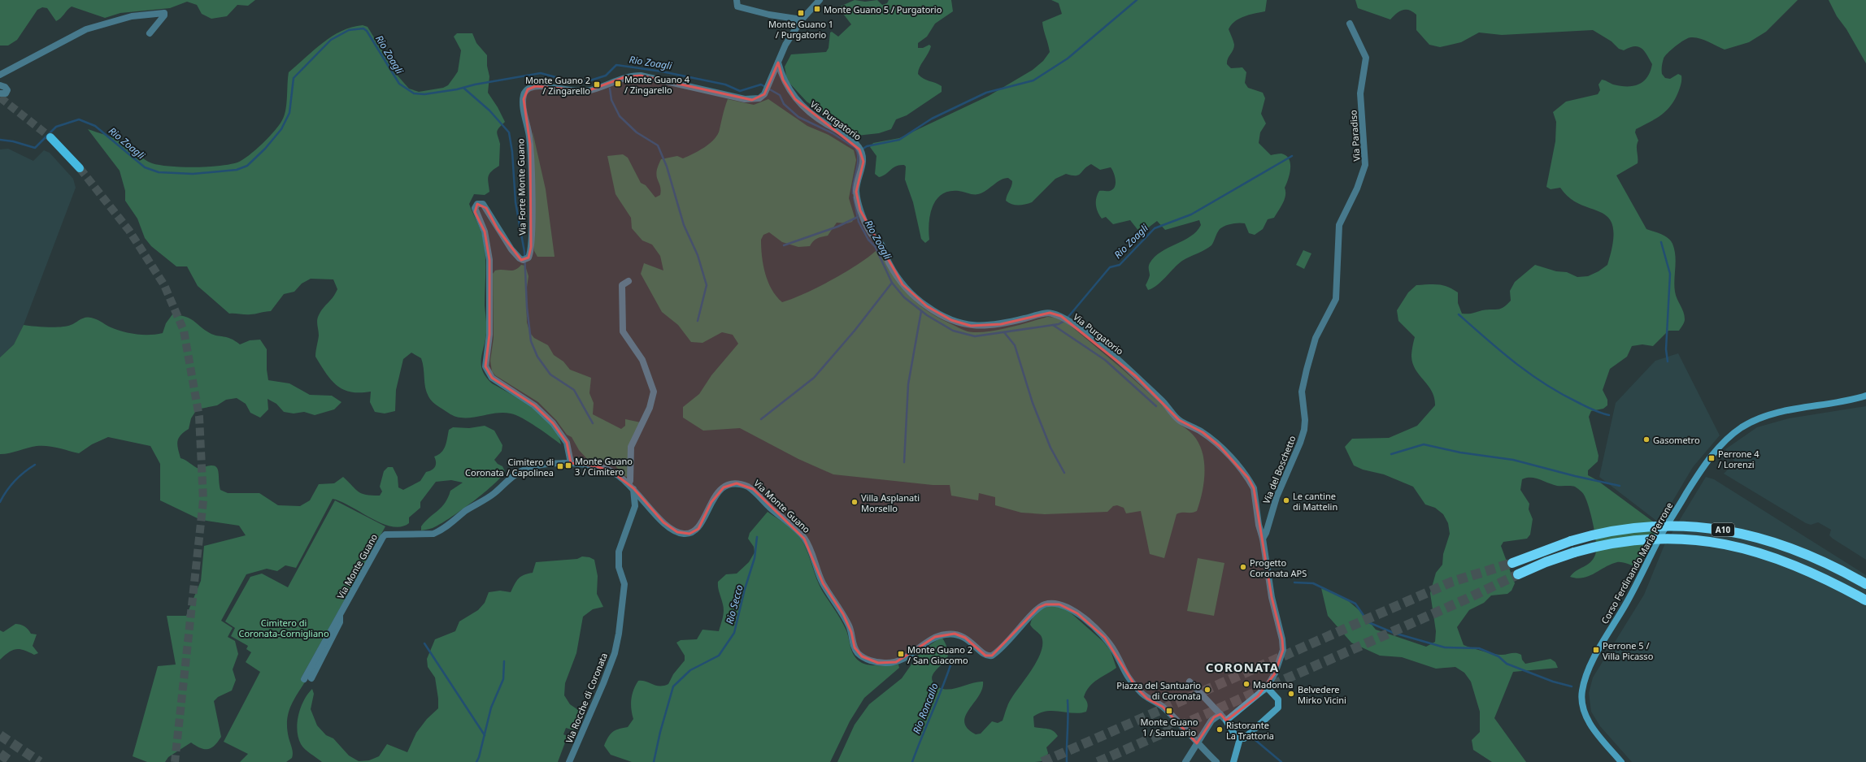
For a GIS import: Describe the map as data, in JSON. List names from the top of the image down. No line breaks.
{"streets":{"highway":["A10"],"main road":["Corso Ferdinando Maria Perrone"],"street":["Via Purgatorio","Via Paradiso","Via Forte Monte Guano","Via del Boschetto","Via Monte Guano","Via Rocche di Coronata"]},"crossings":[["Via Purgatorio","Via Forte Monte Guano"],["Via Purgatorio","Via del Boschetto"],["Via Paradiso","Via del Boschetto"],["Via Forte Monte Guano","Via Monte Guano"],["Via Monte Guano","Via Rocche di Coronata"]],"districts":["CORONATA"],"water":["Rio Zoagli","Rio Secco","Rio Roncallo"],"parks":["Cimitero di Coronata-Cornigliano"],"places":{"transit":["Monte Guano 5 / Purgatorio","Monte Guano 1 / Purgatorio","Monte Guano 4 / Zingarello","Monte Guano 2 / Zingarello","Perrone 4 / Lorenzi","Monte Guano 3 / Cimitero","Cimitero di Coronata / Capolinea","Perrone 5 / Villa Picasso","Monte Guano 2 / San Giacomo","Monte Guano 1 / Santuario"],"other":["Gasometro","Le cantine di Mattelin","Villa Asplanati Morsello","Progetto Coronata APS","Madonna","Piazza del Santuario di Coronata","Belvedere Mirko Vicini","Ristorante La Trattoria"]}}
